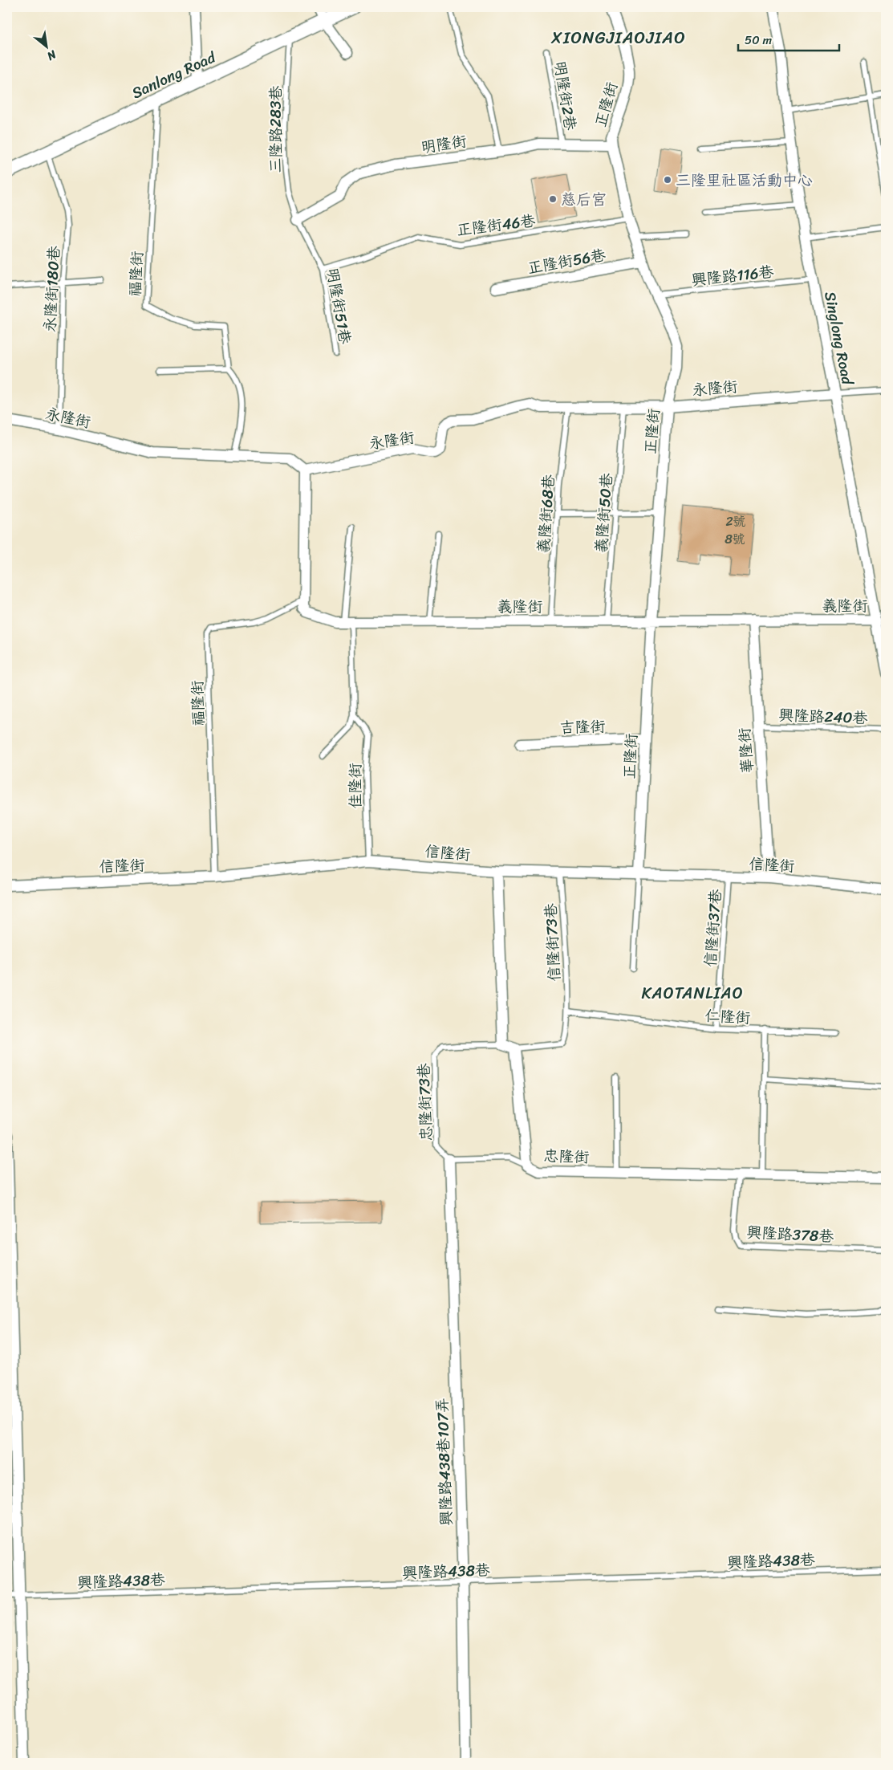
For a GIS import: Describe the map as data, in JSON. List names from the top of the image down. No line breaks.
{"streets":{"street":["Sanlong Road","正隆街","明隆街","正隆街56巷","Singlong Road","永隆街","義隆街","吉隆街","華隆街","信隆街","忠隆街","興隆路438巷107弄"],"lane":["明隆街2巷","三隆路283巷","正隆街46巷","福隆街","興隆路116巷","永隆街180巷","明隆街51巷","義隆街50巷","義隆街68巷","興隆路240巷","佳隆街","信隆街37巷","信隆街73巷","仁隆街","忠隆街73巷","興隆路378巷","興隆路438巷"]},"crossings":[["Sanlong Road","三隆路283巷"],["Sanlong Road","福隆街"],["Sanlong Road","永隆街180巷"],["明隆街2巷","明隆街"],["正隆街","明隆街"],["正隆街","正隆街46巷"],["正隆街","正隆街56巷"],["正隆街","興隆路116巷"],["正隆街","永隆街"],["正隆街","義隆街"],["正隆街","吉隆街"],["正隆街","信隆街"],["三隆路283巷","明隆街"],["三隆路283巷","明隆街51巷"],["明隆街","明隆街51巷"],["正隆街46巷","明隆街51巷"],["福隆街","永隆街"],["福隆街","義隆街"],["福隆街","信隆街"],["興隆路116巷","Singlong Road"],["永隆街180巷","永隆街"],["Singlong Road","永隆街"],["Singlong Road","義隆街"],["永隆街","義隆街50巷"],["永隆街","義隆街68巷"],["義隆街50巷","義隆街"],["義隆街68巷","義隆街"],["義隆街","華隆街"],["義隆街","佳隆街"],["興隆路240巷","華隆街"],["華隆街","信隆街"],["佳隆街","信隆街"],["信隆街","信隆街37巷"],["信隆街","信隆街73巷"],["信隆街37巷","仁隆街"],["信隆街73巷","仁隆街"],["信隆街73巷","忠隆街"],["仁隆街","忠隆街"],["忠隆街73巷","興隆路438巷107弄"],["忠隆街","興隆路378巷"],["興隆路438巷107弄","興隆路438巷"]],"districts":["XIONGJIAOJIAO","KAOTANLIAO"],"places":["三隆里社區活動中心","慈后宮"],"house_numbers":["2號","8號"],"scale_bar":"50 m","north":"bottom right"}
